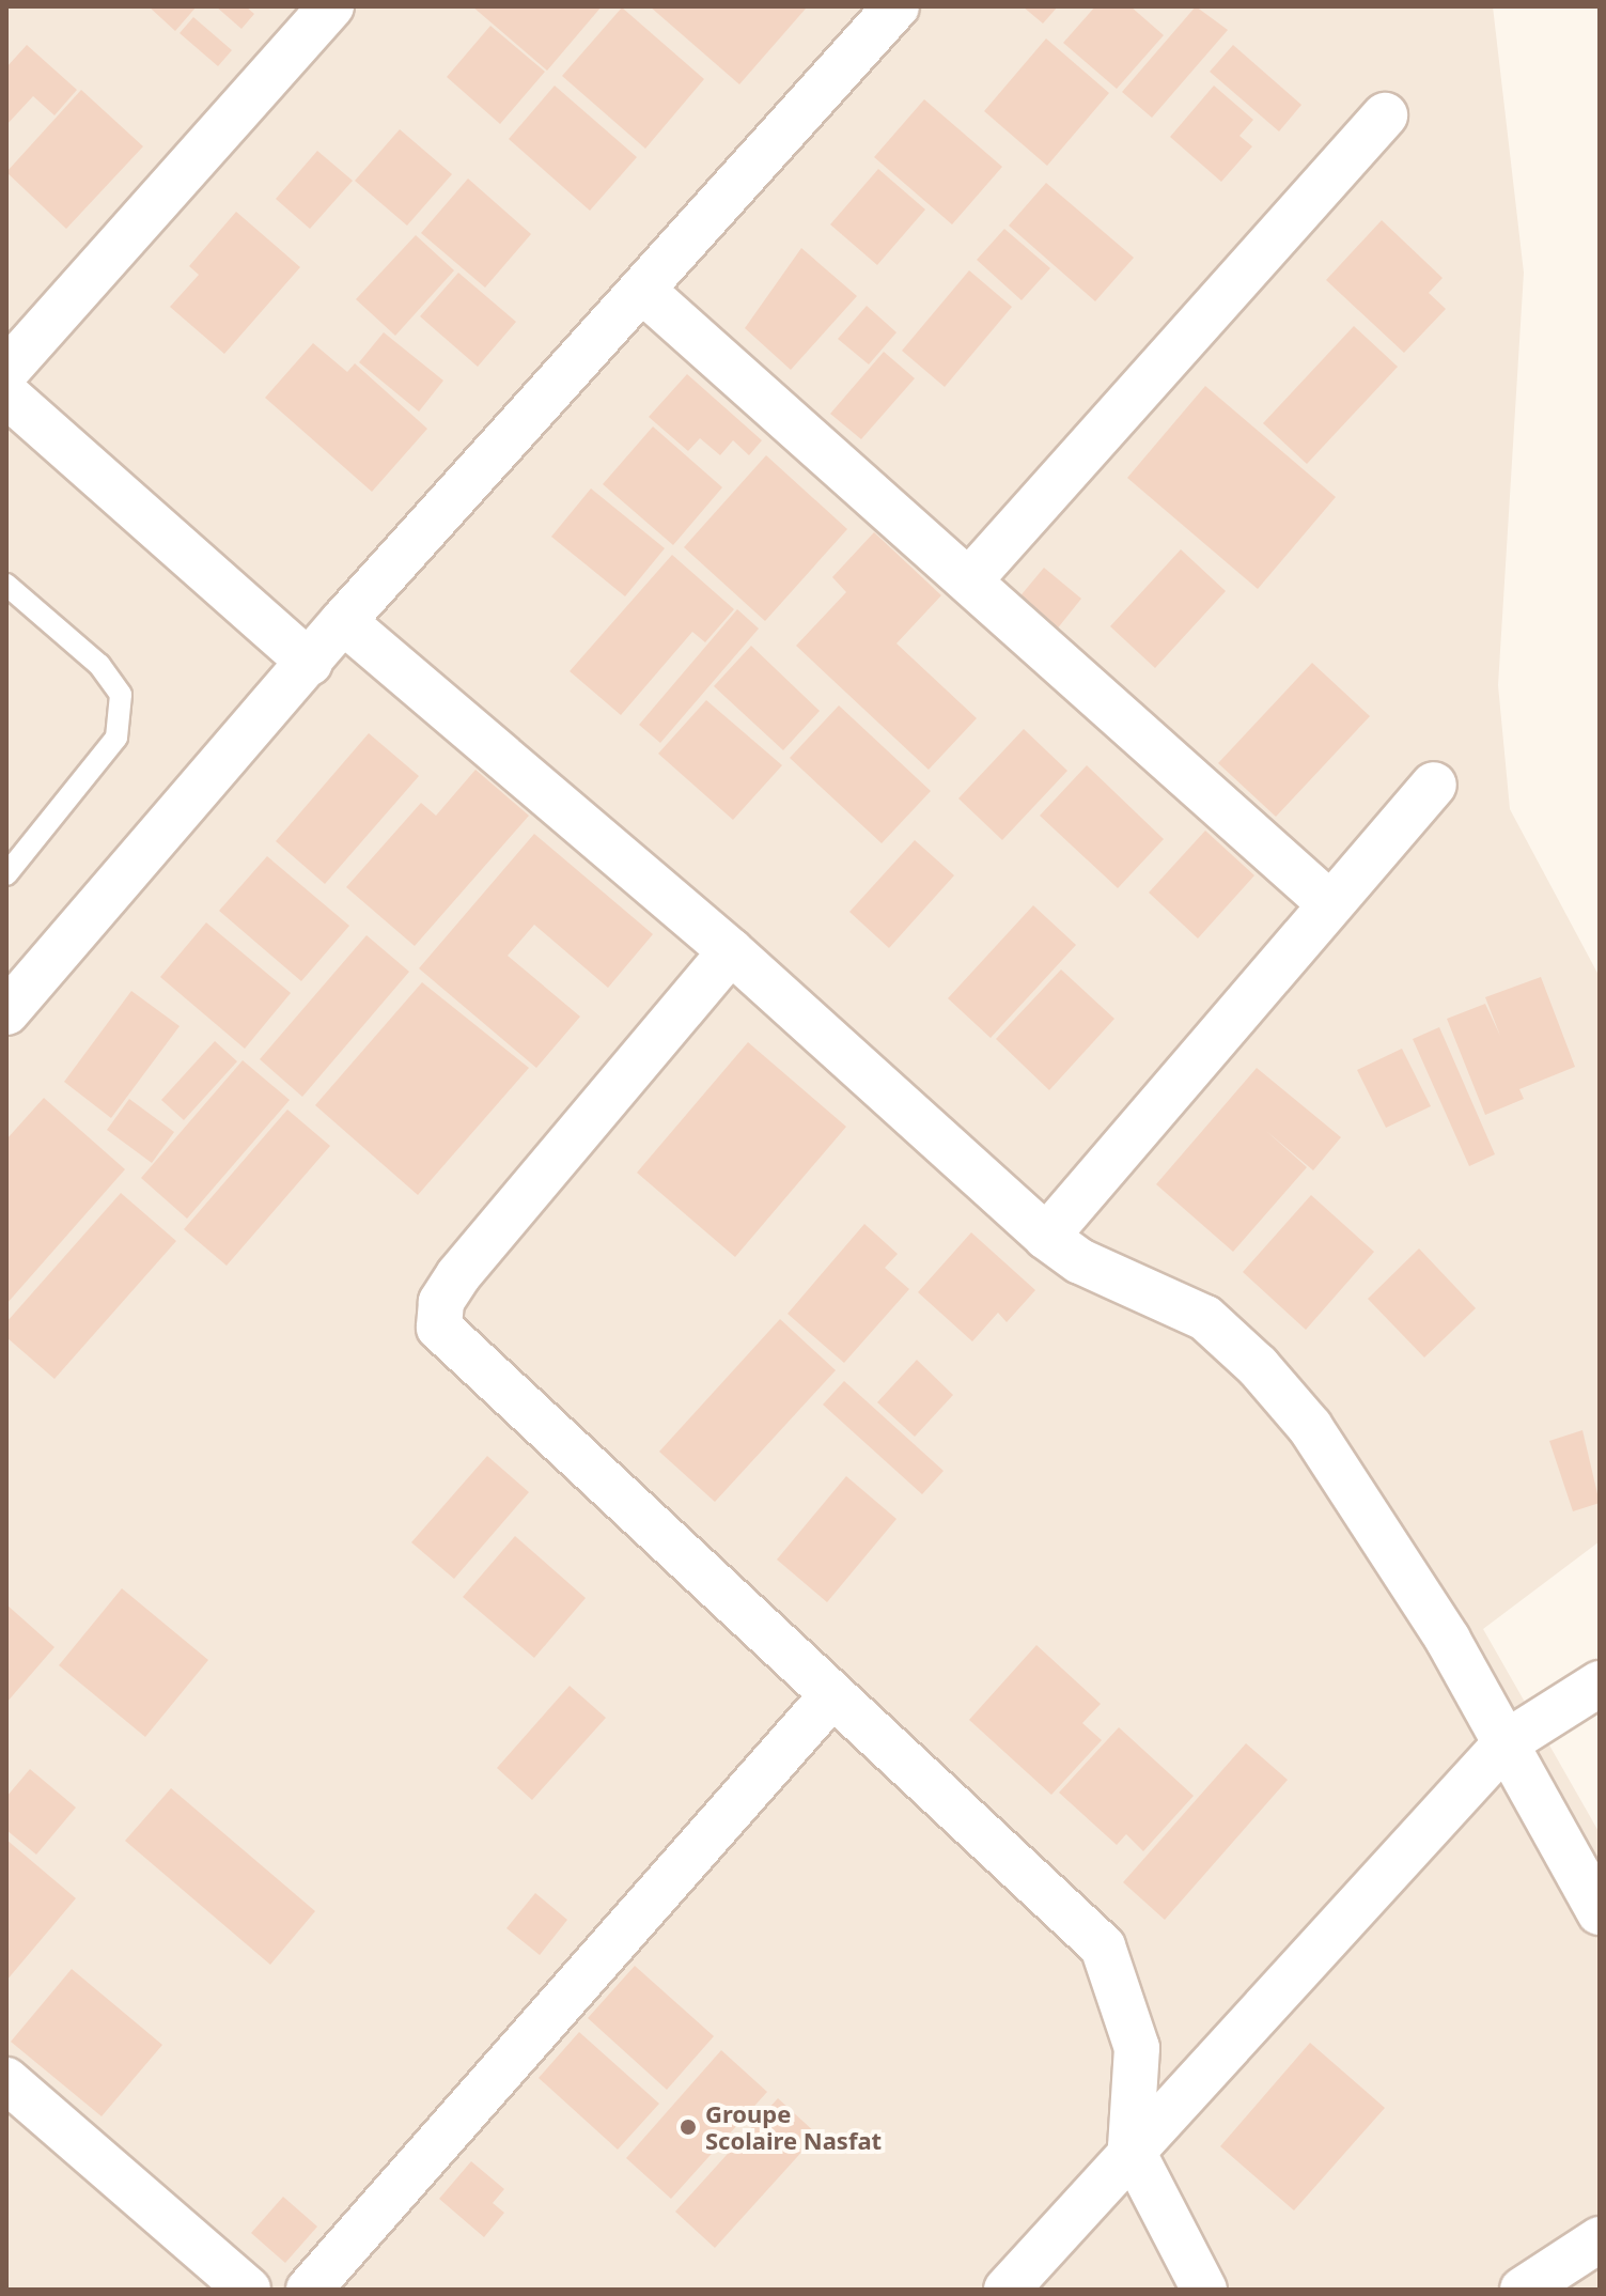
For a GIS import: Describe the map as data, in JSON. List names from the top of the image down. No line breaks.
{"places":["Groupe Scolaire Nasfat"]}
